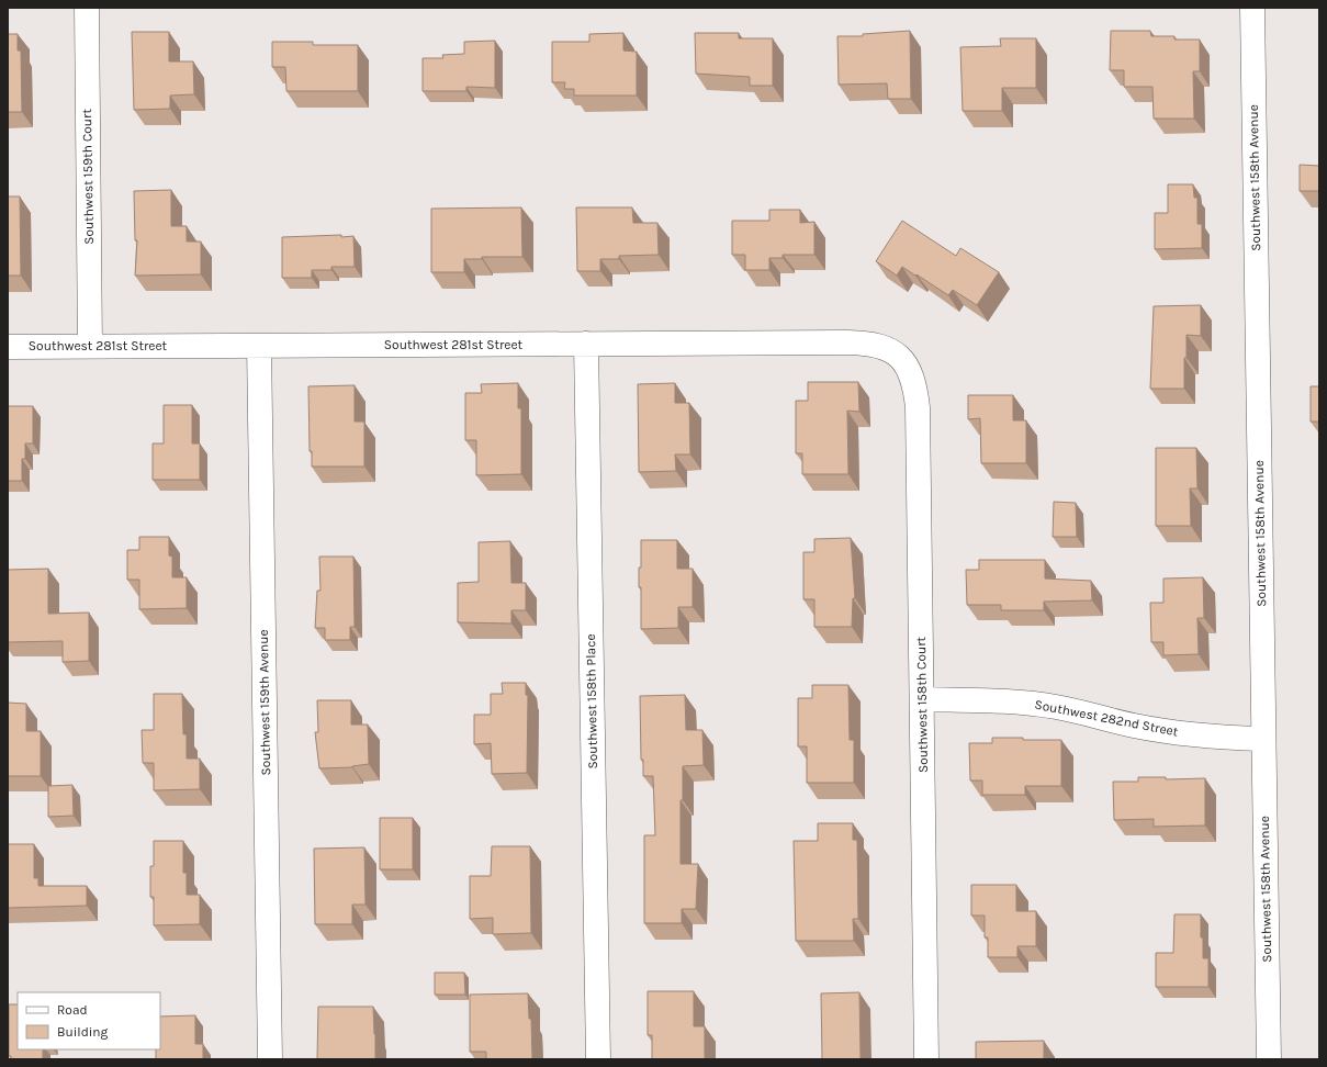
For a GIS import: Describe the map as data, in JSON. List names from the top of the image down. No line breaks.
{"streets":{"street":["Southwest 159th Court","Southwest 158th Avenue","Southwest 281st Street","Southwest 158th Place","Southwest 159th Avenue","Southwest 158th Court","Southwest 282nd Street"]},"crossings":[["Southwest 159th Court","Southwest 281st Street"],["Southwest 158th Avenue","Southwest 282nd Street"],["Southwest 281st Street","Southwest 158th Place"],["Southwest 281st Street","Southwest 159th Avenue"],["Southwest 281st Street","Southwest 158th Court"],["Southwest 158th Court","Southwest 282nd Street"]],"legend":["Road","Building"]}
